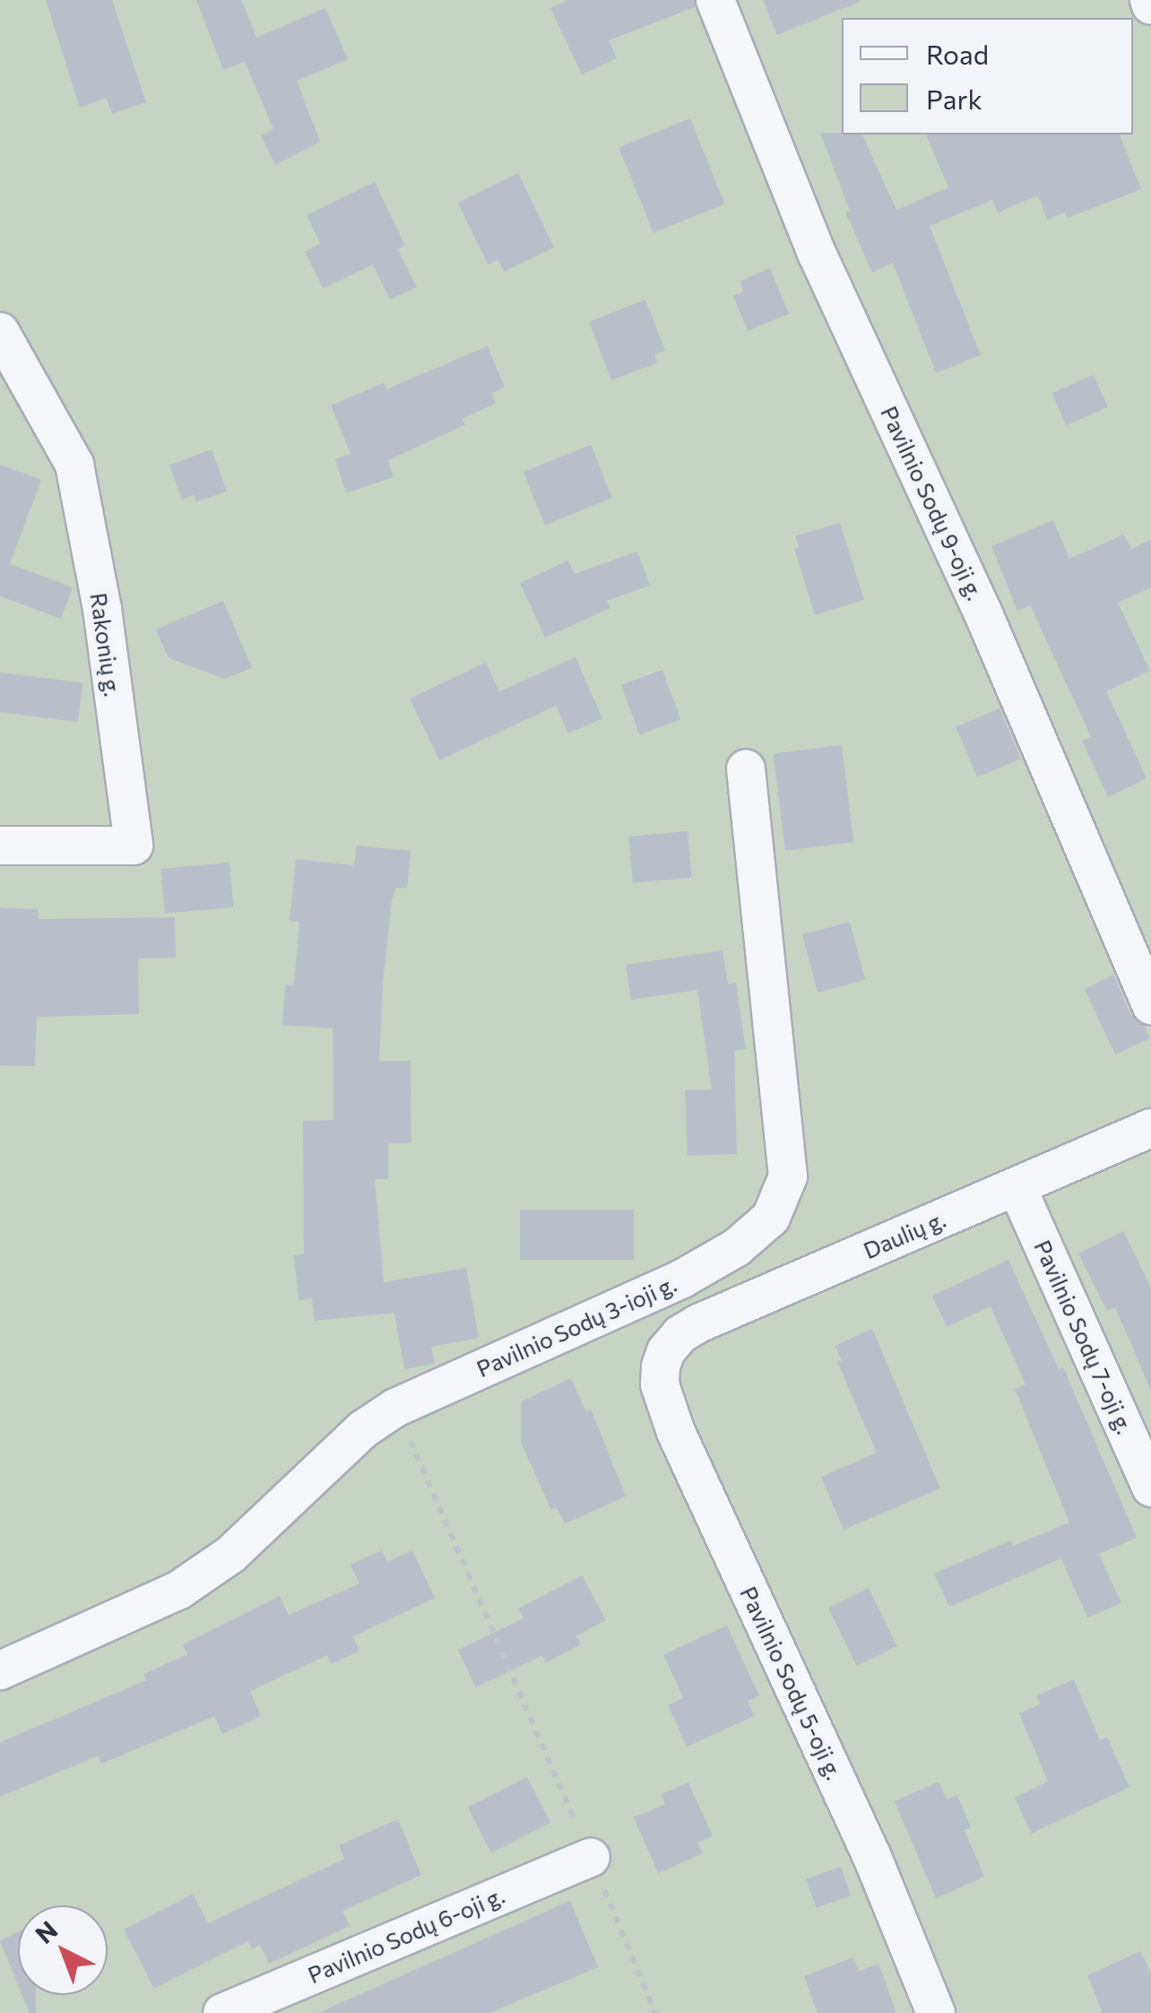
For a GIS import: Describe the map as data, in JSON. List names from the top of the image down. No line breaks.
{"streets":{"street":["Pavilnio Sodų 9-oji g.","Rakonių g.","Daulių g.","Pavilnio Sodų 3-ioji g.","Pavilnio Sodų 7-oji g.","Pavilnio Sodų 5-oji g.","Pavilnio Sodų 6-oji g."]},"crossings":[["Daulių g.","Pavilnio Sodų 7-oji g."],["Daulių g.","Pavilnio Sodų 5-oji g."]],"legend":["Road","Park"],"north":"top left"}
